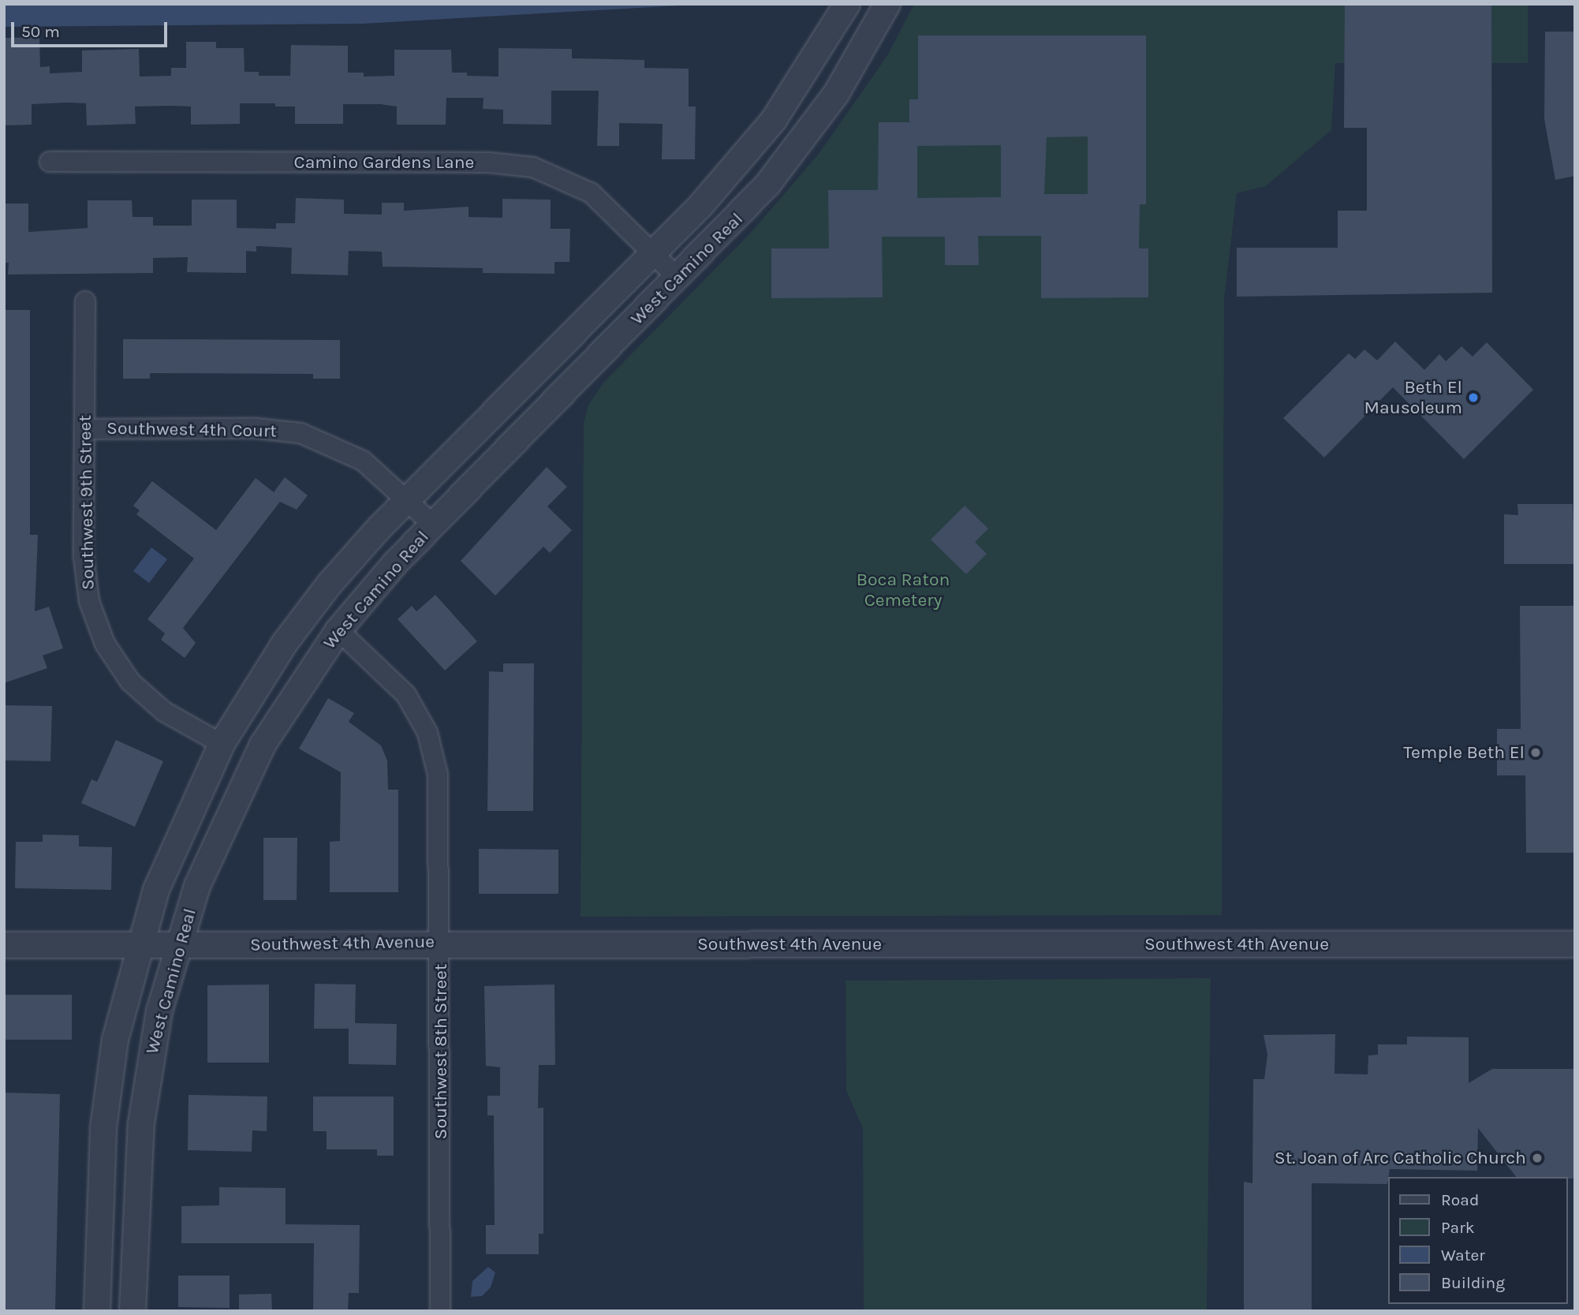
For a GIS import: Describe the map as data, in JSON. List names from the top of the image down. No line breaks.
{"streets":{"street":["Camino Gardens Lane","West Camino Real","Southwest 4th Court","Southwest 9th Street","Southwest 4th Avenue","Southwest 8th Street"]},"crossings":[["Camino Gardens Lane","West Camino Real"],["West Camino Real","Southwest 4th Court"],["West Camino Real","Southwest 9th Street"],["West Camino Real","Southwest 4th Avenue"],["West Camino Real","Southwest 8th Street"],["Southwest 4th Court","Southwest 9th Street"],["Southwest 4th Avenue","Southwest 8th Street"]],"parks":["Boca Raton Cemetery"],"places":["Beth El Mausoleum","Temple Beth El","St. Joan of Arc Catholic Church"],"legend":["Road","Park","Water","Building"],"scale_bar":"50 m"}
